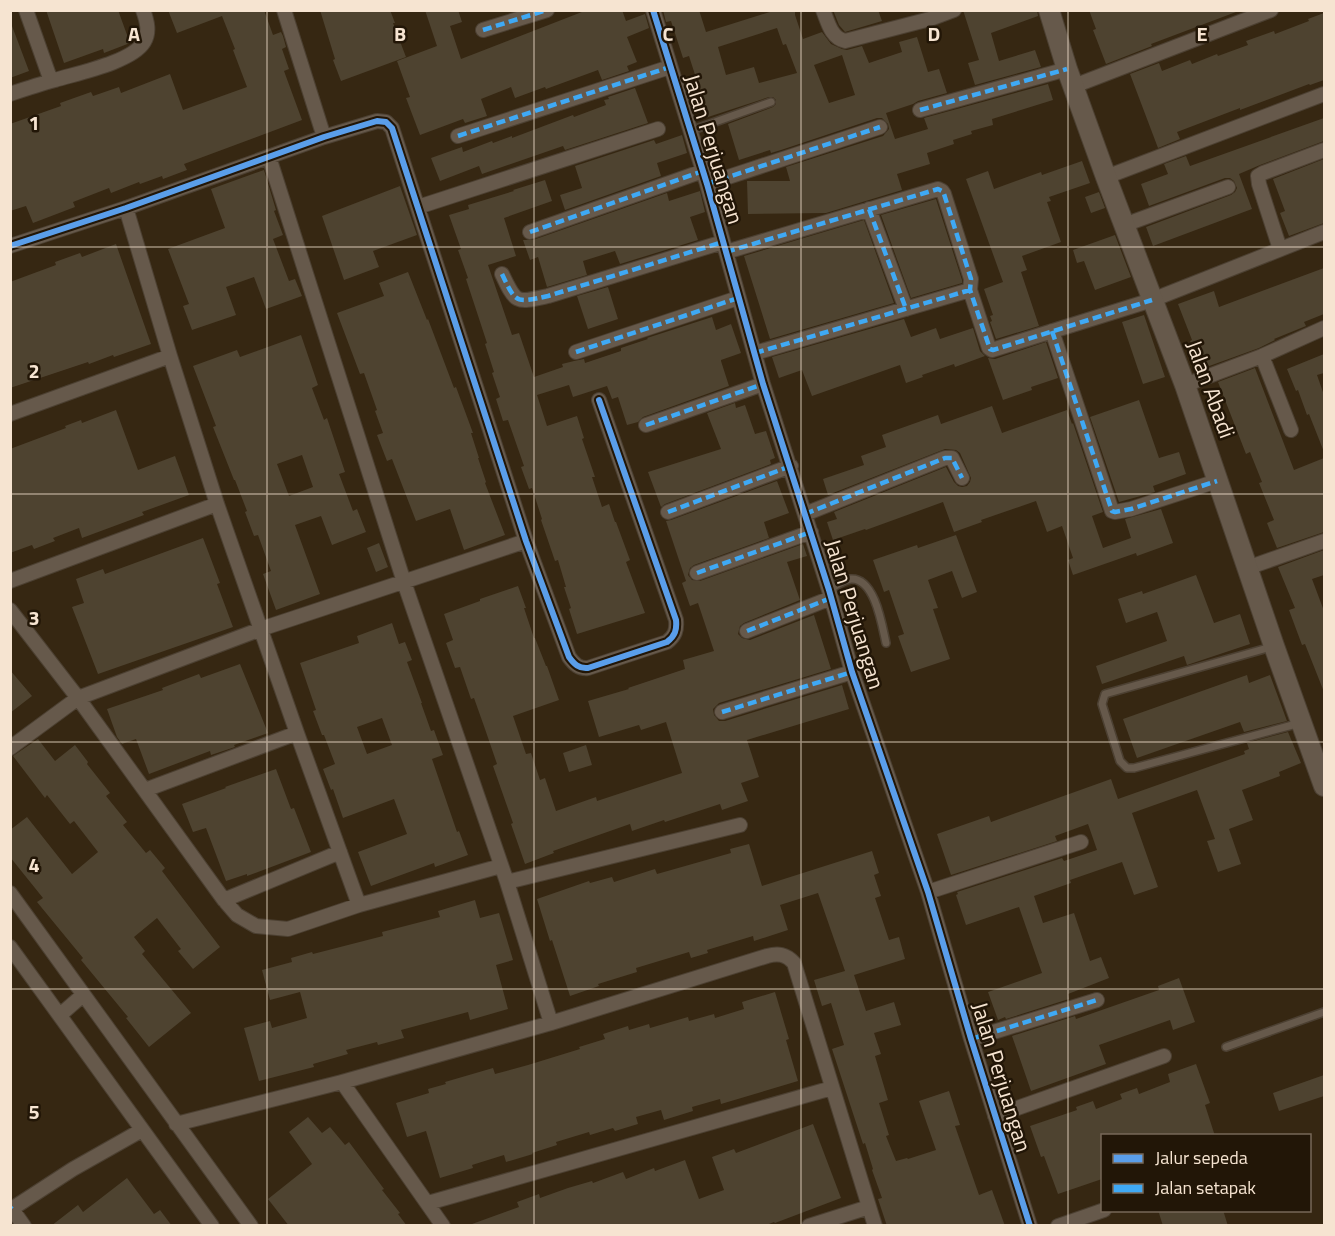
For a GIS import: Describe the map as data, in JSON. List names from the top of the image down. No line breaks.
{"streets":{"street":["Jalan Perjuangan","Jalan Abadi"]},"legend":["Jalur sepeda","Jalan setapak"],"grid":{"columns":["A","B","C","D","E"],"rows":["1","2","3","4","5"]}}
